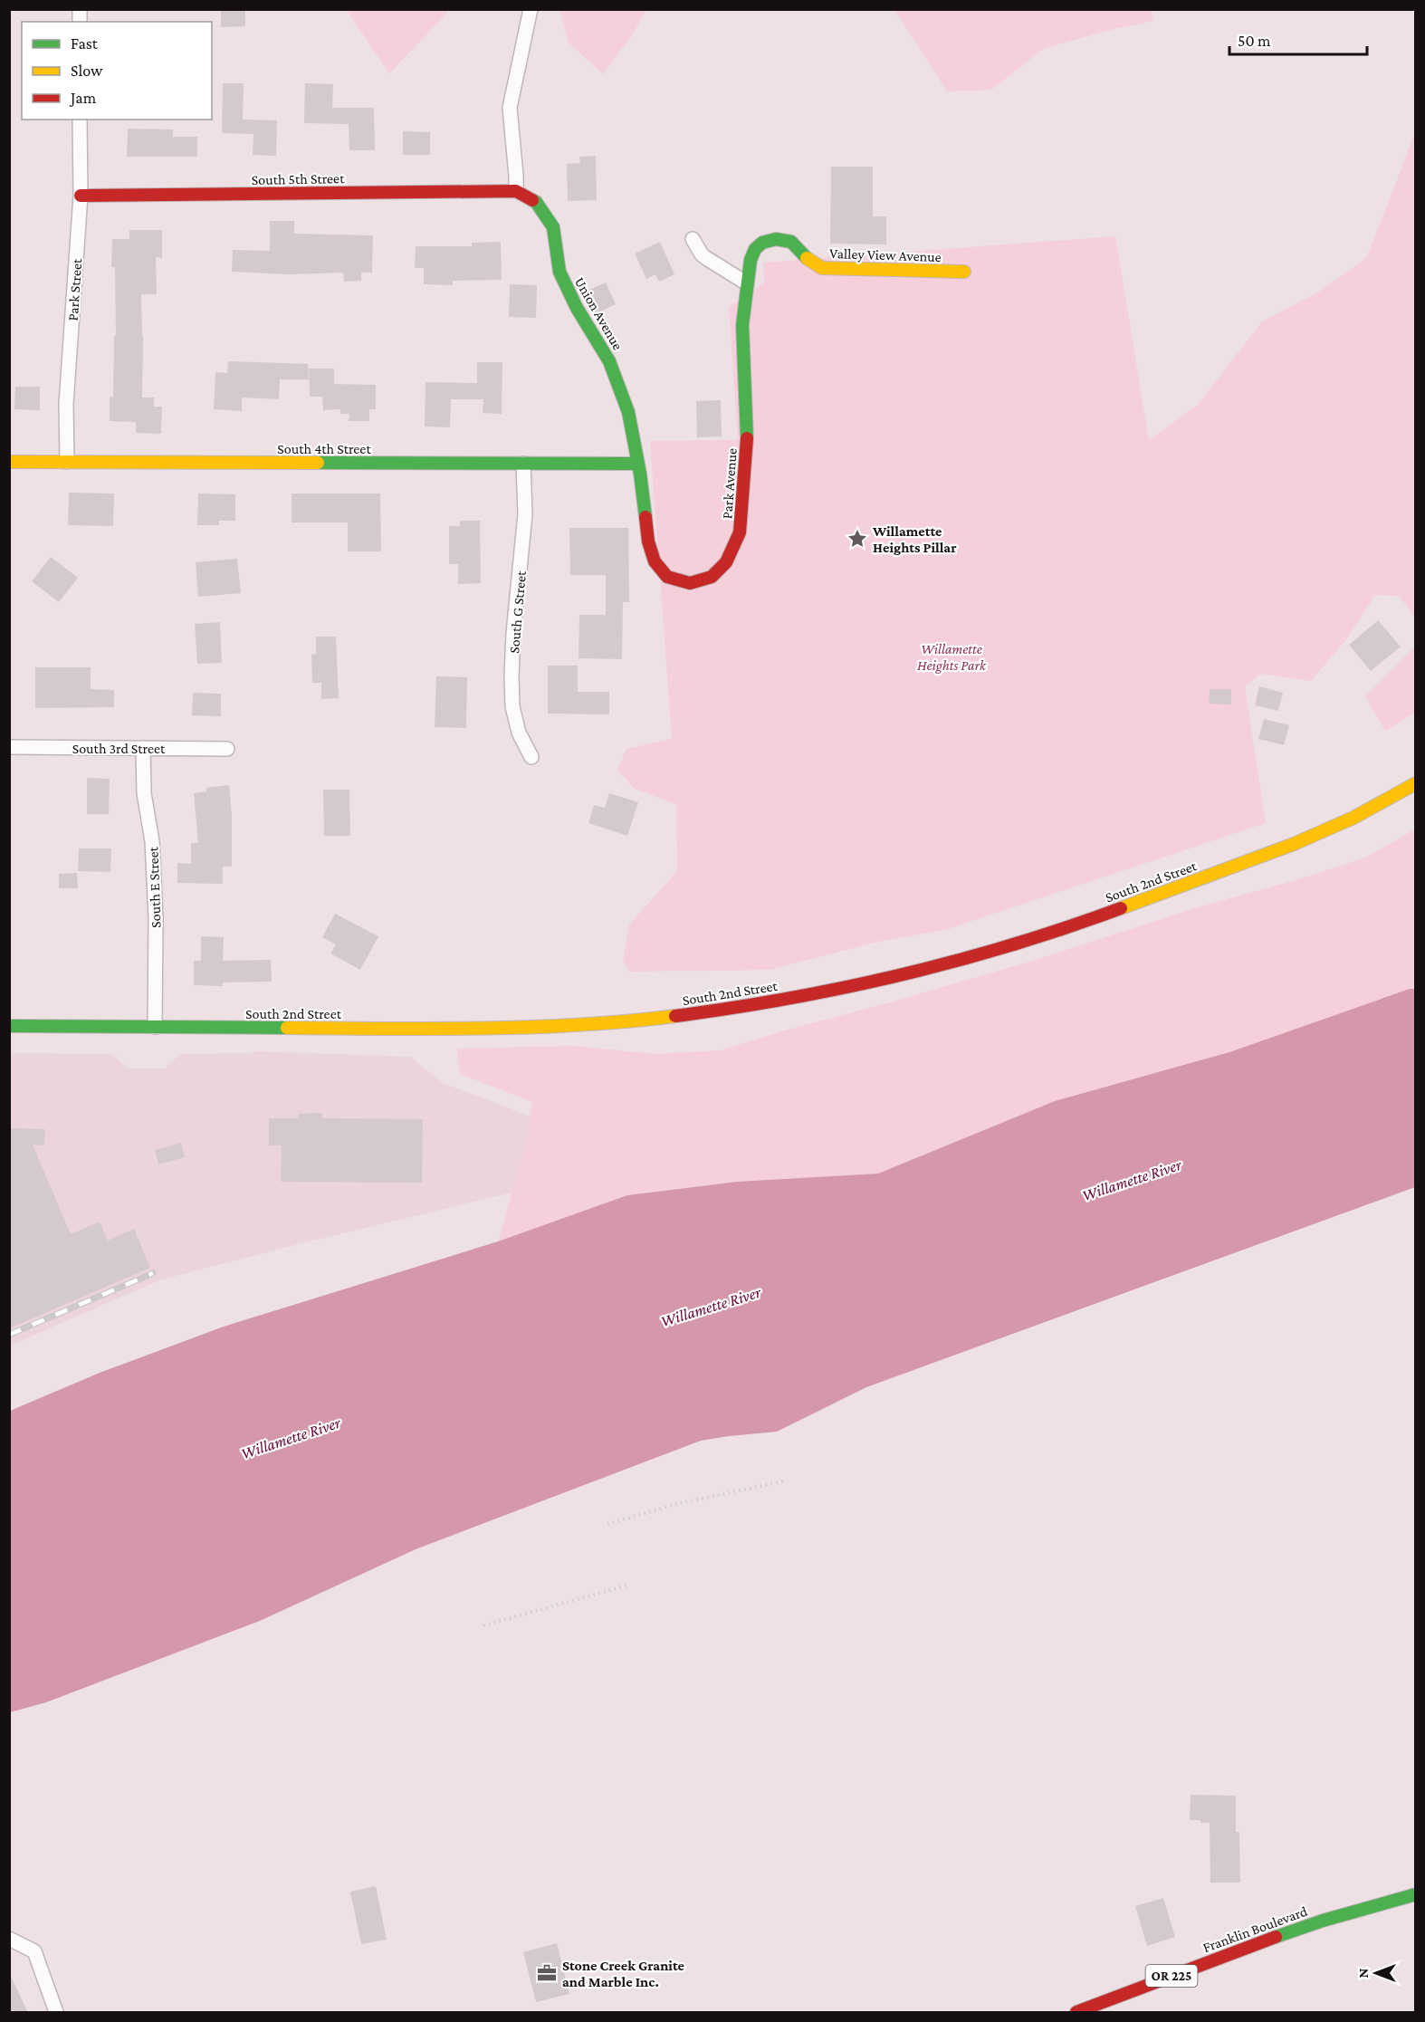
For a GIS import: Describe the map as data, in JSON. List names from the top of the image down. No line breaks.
{"streets":{"street":["South 5th Street","Valley View Avenue","Park Street","Union Avenue","South 4th Street","Park Avenue","South G Street","South 3rd Street","South 2nd Street","South E Street","Franklin Boulevard","OR 225"]},"crossings":[["South 5th Street","Park Street"],["South 5th Street","Union Avenue"],["Valley View Avenue","Park Avenue"],["Park Street","South 4th Street"],["Union Avenue","South 4th Street"],["Union Avenue","Park Avenue"],["South 4th Street","Park Avenue"],["South 4th Street","South G Street"],["South 3rd Street","South E Street"],["South 2nd Street","South E Street"]],"water":["Willamette River"],"parks":["Willamette Heights Park"],"places":{"place":["Willamette Heights Pillar"],"office":["Stone Creek Granite and Marble Inc."]},"legend":["Fast","Slow","Jam"],"scale_bar":"50 m","north":"left"}
